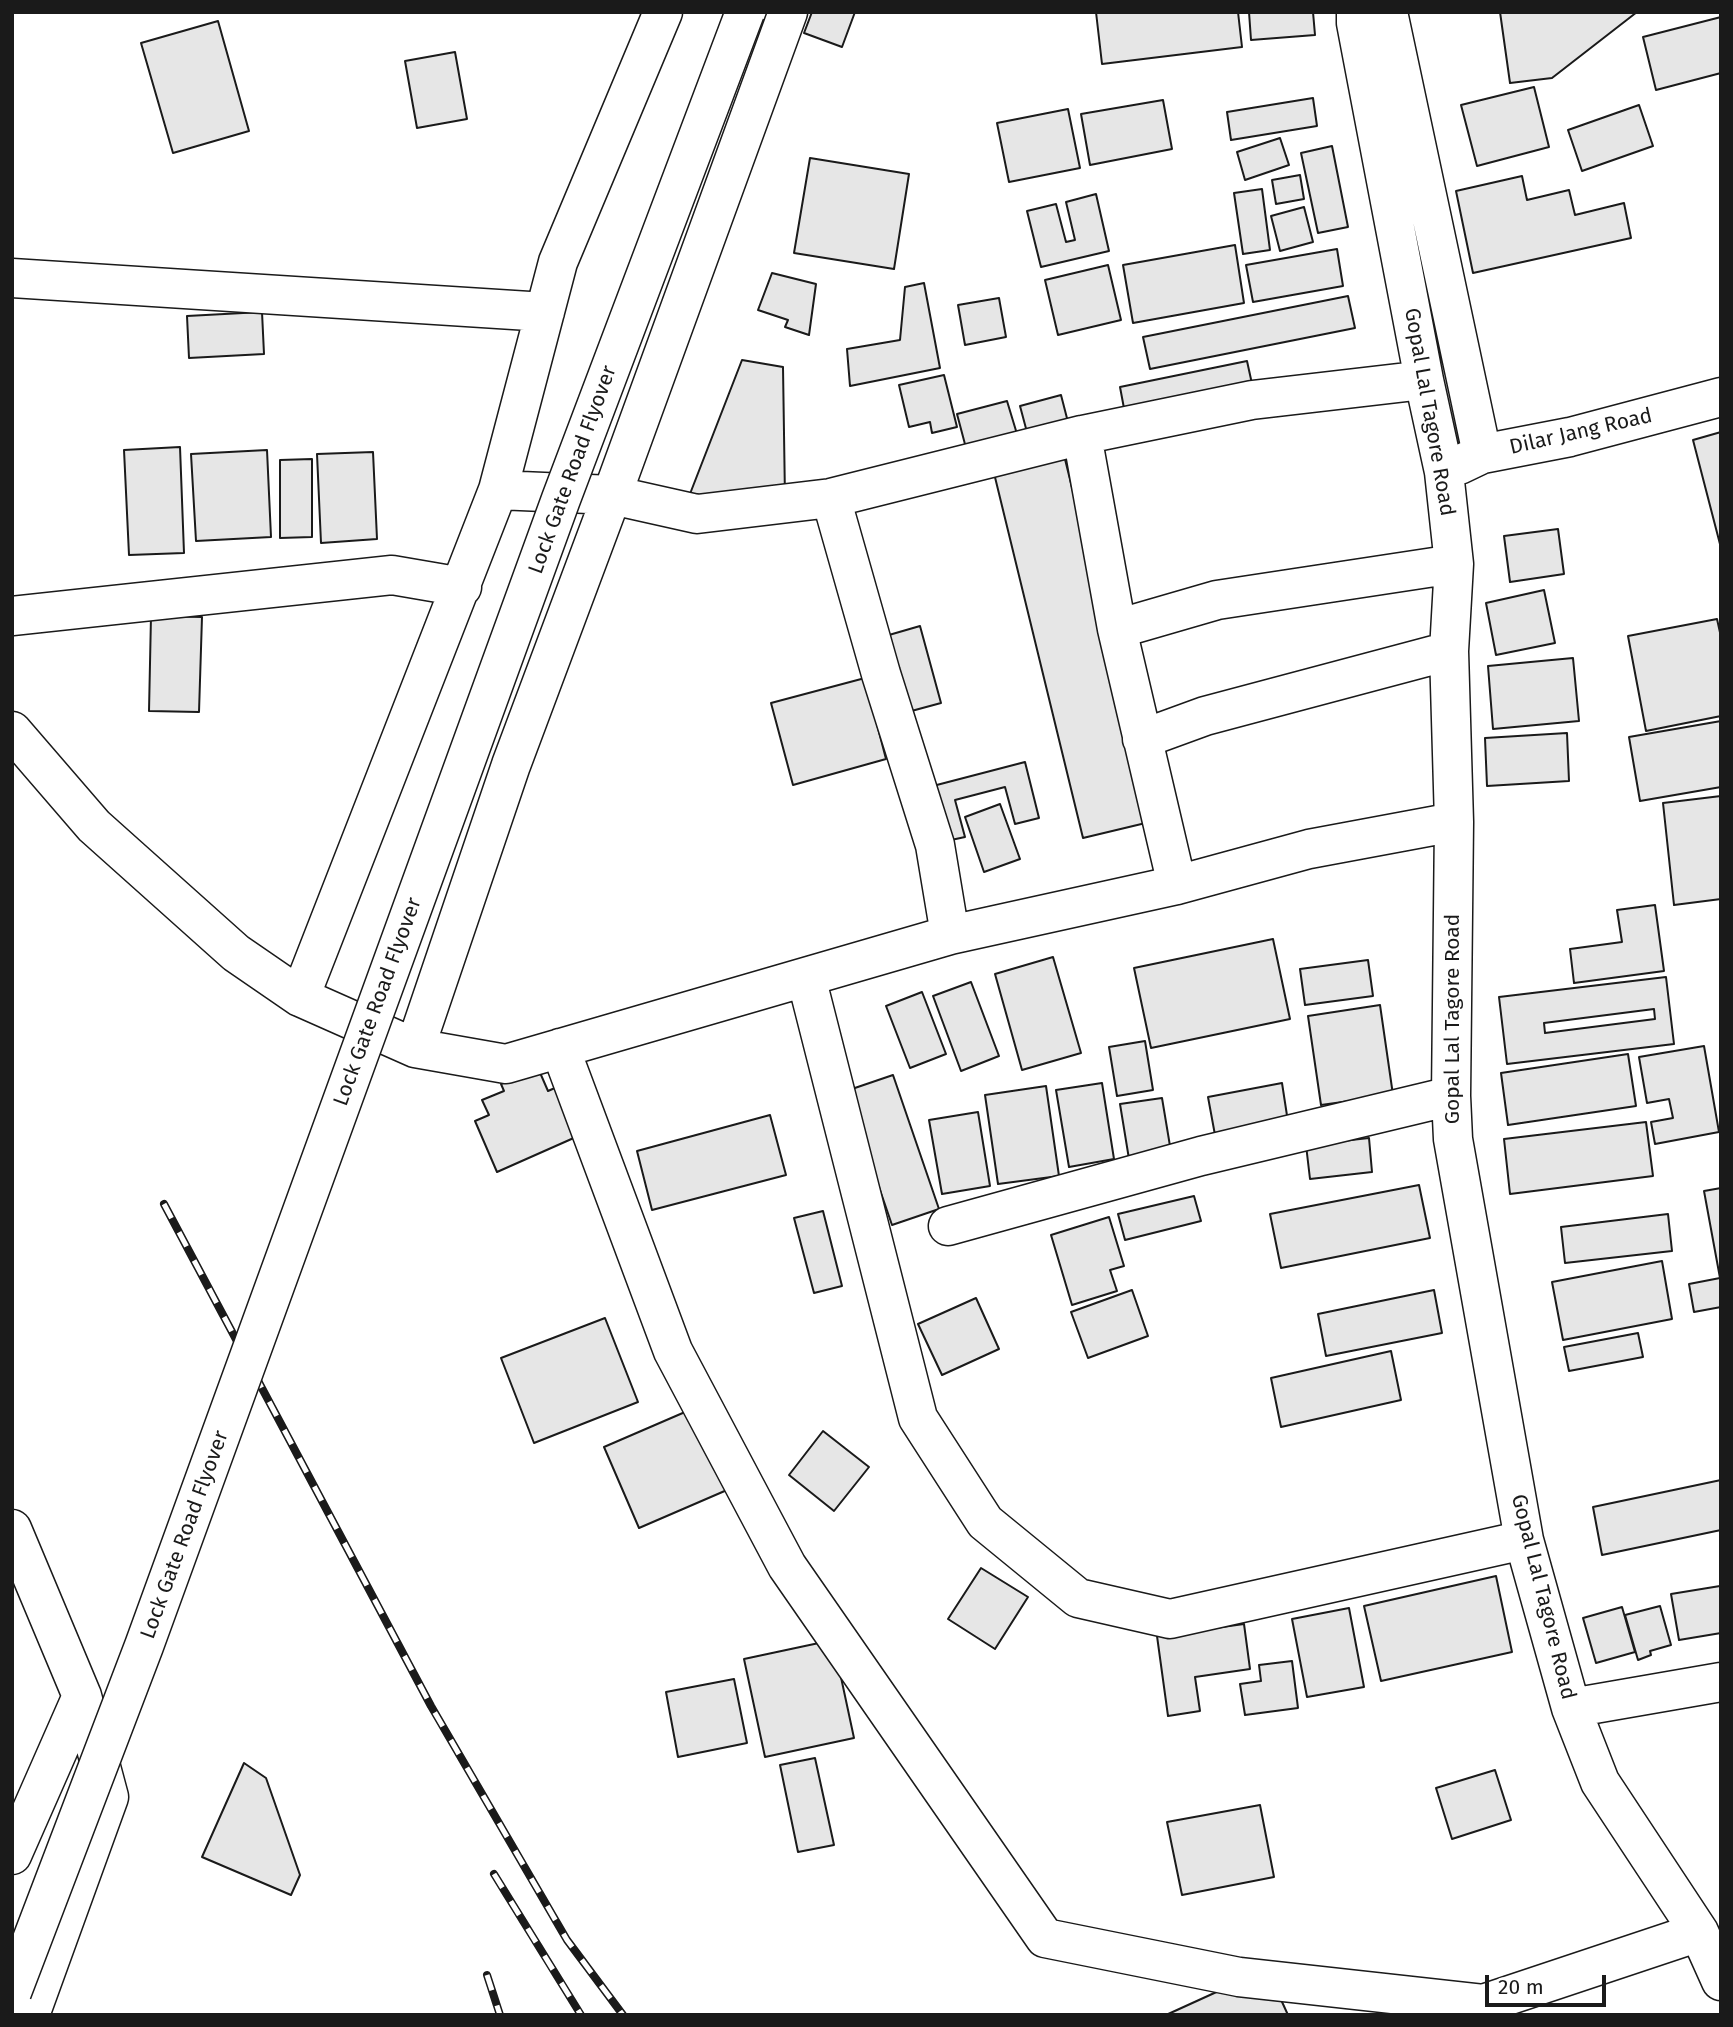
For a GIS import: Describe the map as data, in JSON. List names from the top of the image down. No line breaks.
{"streets":{"street":["Gopal Lal Tagore Road","Dilar Jang Road","Lock Gate Road Flyover"]},"crossings":[["Gopal Lal Tagore Road","Dilar Jang Road"]],"scale_bar":"20 m"}
